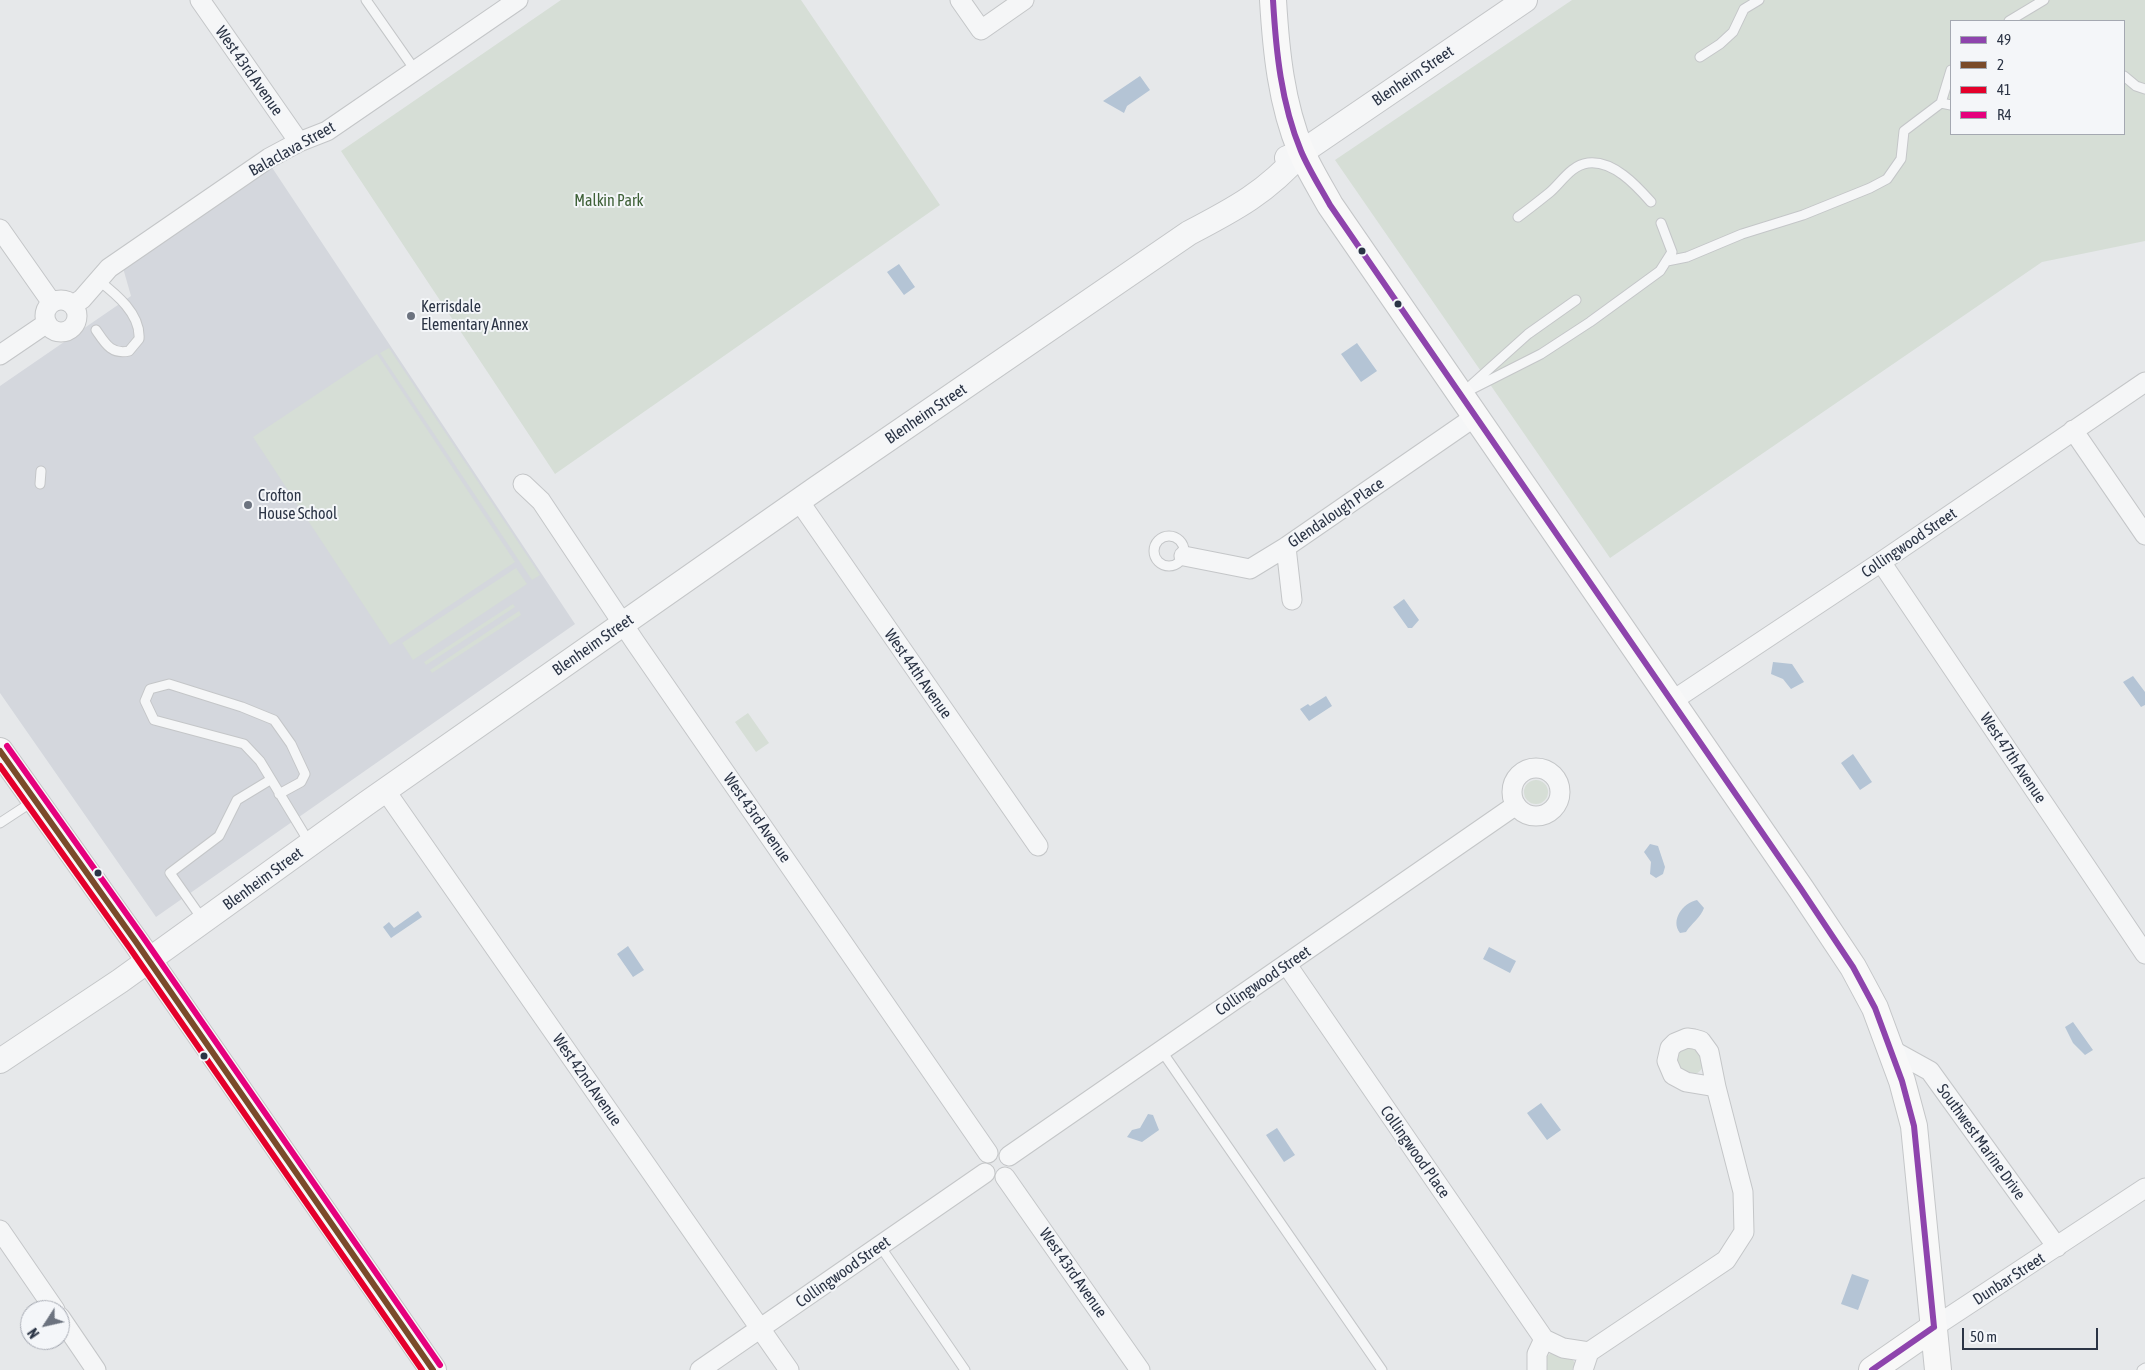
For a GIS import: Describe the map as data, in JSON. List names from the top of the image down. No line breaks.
{"streets":{"main road":["Dunbar Street"],"street":["West 43rd Avenue","Blenheim Street","Balaclava Street","Glendalough Place","Collingwood Street","West 44th Avenue","West 47th Avenue","West 42nd Avenue","Southwest Marine Drive","Collingwood Place"]},"crossings":[["West 43rd Avenue","Blenheim Street"],["West 43rd Avenue","Balaclava Street"],["West 43rd Avenue","Collingwood Street"],["Blenheim Street","West 44th Avenue"],["Blenheim Street","West 42nd Avenue"],["Collingwood Street","West 47th Avenue"],["Collingwood Street","West 42nd Avenue"],["Collingwood Street","Collingwood Place"],["Southwest Marine Drive","Dunbar Street"]],"parks":["Malkin Park"],"places":["Kerrisdale Elementary Annex","Crofton House School"],"lines":["transit line 49","transit line R4","transit line 2","transit line 41"],"legend":["49","2","41","R4"],"scale_bar":"50 m","north":"bottom left"}
